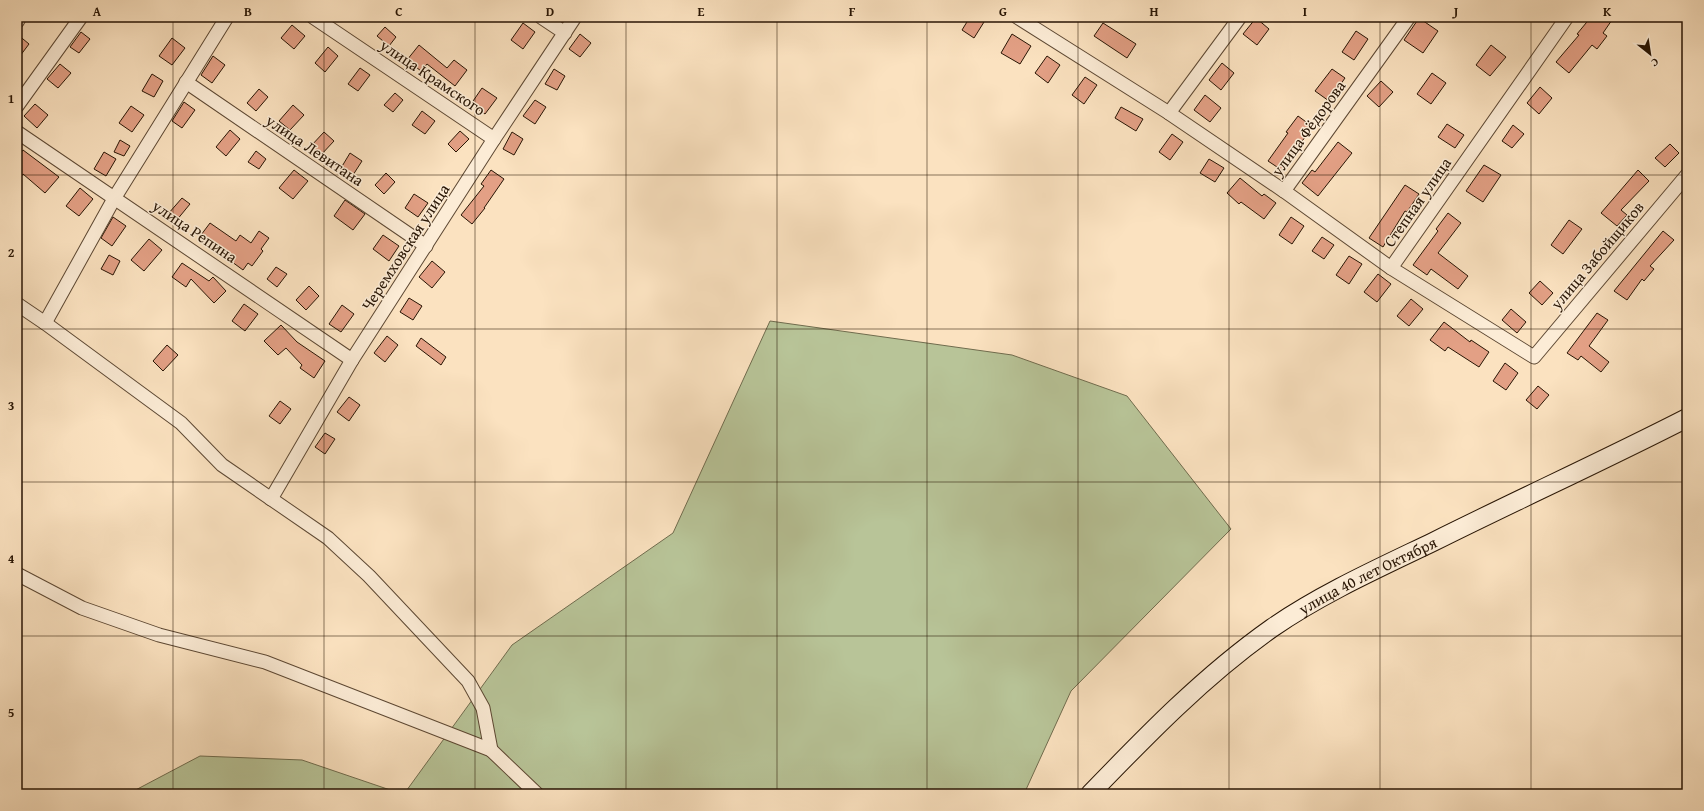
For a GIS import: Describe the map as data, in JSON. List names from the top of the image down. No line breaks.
{"streets":{"main road":["улица 40 лет Октября"],"street":["улица Крамского","улица Фёдорова","улица Левитана","Степная улица","улица Репина","Черемховская улица","улица Забойщиков"]},"crossings":[["улица Крамского","Черемховская улица"],["улица Фёдорова","Степная улица"],["улица Левитана","Черемховская улица"],["Степная улица","улица Забойщиков"],["улица Репина","Черемховская улица"]],"north":"bottom right","grid":{"columns":["A","B","C","D","E","F","G","H","I","J","K"],"rows":["1","2","3","4","5"]}}
